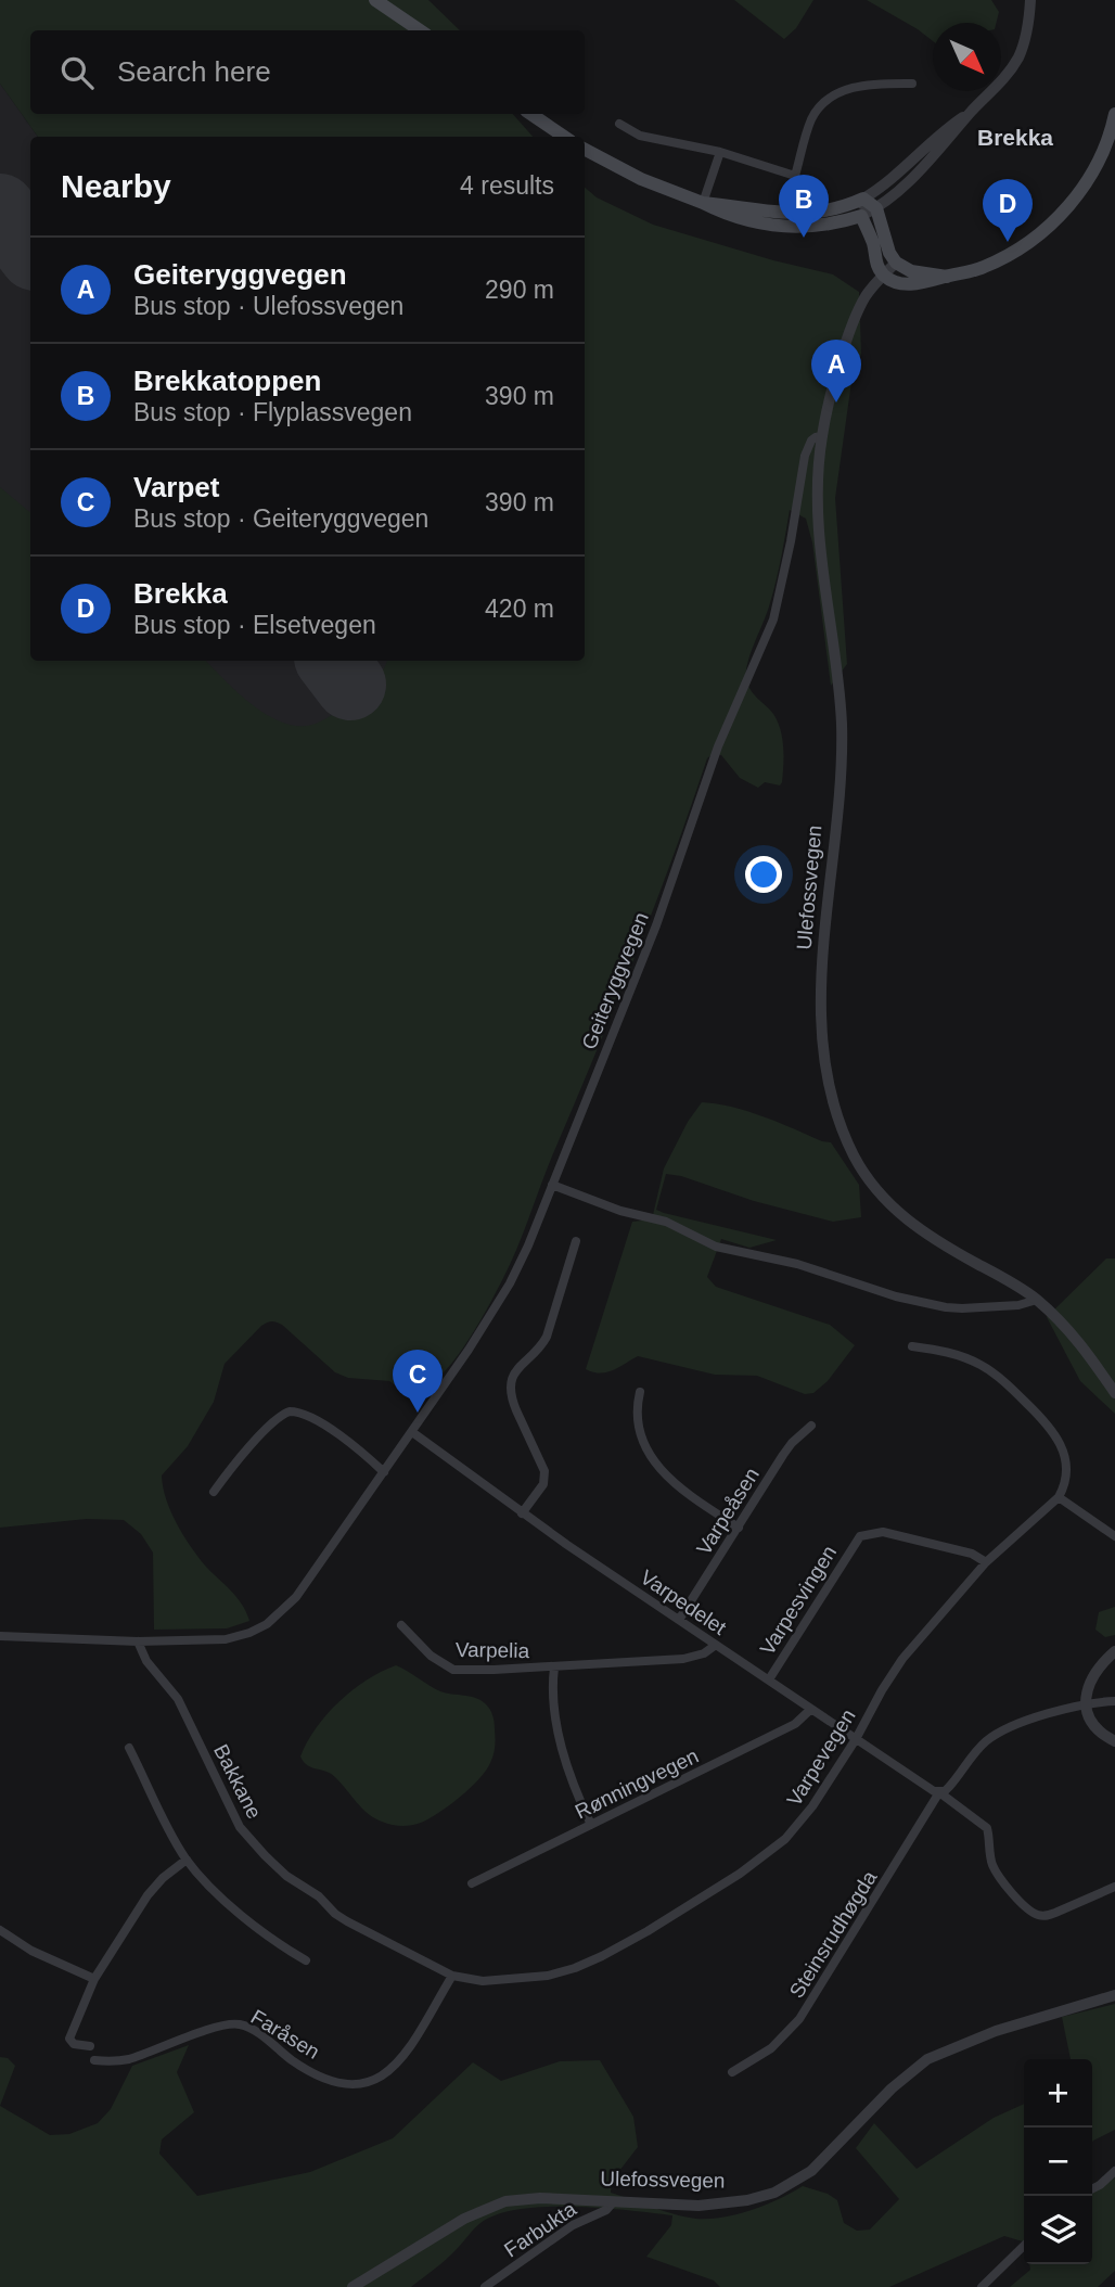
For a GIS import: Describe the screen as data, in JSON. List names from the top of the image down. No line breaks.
{"streets":{"street":["Ulefossvegen","Geiteryggvegen","Varpeåsen","Varpesvingen","Varpedelet","Varpelia","Varpevegen","Bakkane","Rønningvegen","Steinsrudhøgda","Faråsen","Farbukta"]},"crossings":[["Ulefossvegen","Geiteryggvegen"],["Ulefossvegen","Farbukta"],["Geiteryggvegen","Varpedelet"],["Varpeåsen","Varpedelet"],["Varpesvingen","Varpedelet"],["Varpesvingen","Varpevegen"],["Varpedelet","Varpelia"],["Varpedelet","Varpevegen"],["Varpedelet","Rønningvegen"],["Varpedelet","Steinsrudhøgda"],["Varpelia","Rønningvegen"],["Varpevegen","Bakkane"],["Varpevegen","Faråsen"]],"districts":["Brekka"],"north":"bottom right","page":{"search":"Search here","heading":["Nearby","4 results"],"pins":["B","D","A","C"],"list":[{"mark":"A","name":"Geiteryggvegen","note":"Bus stop · Ulefossvegen","value":"290 m"},{"mark":"B","name":"Brekkatoppen","note":"Bus stop · Flyplassvegen","value":"390 m"},{"mark":"C","name":"Varpet","note":"Bus stop · Geiteryggvegen","value":"390 m"},{"mark":"D","name":"Brekka","note":"Bus stop · Elsetvegen","value":"420 m"}],"map_buttons":["+","−"]}}
